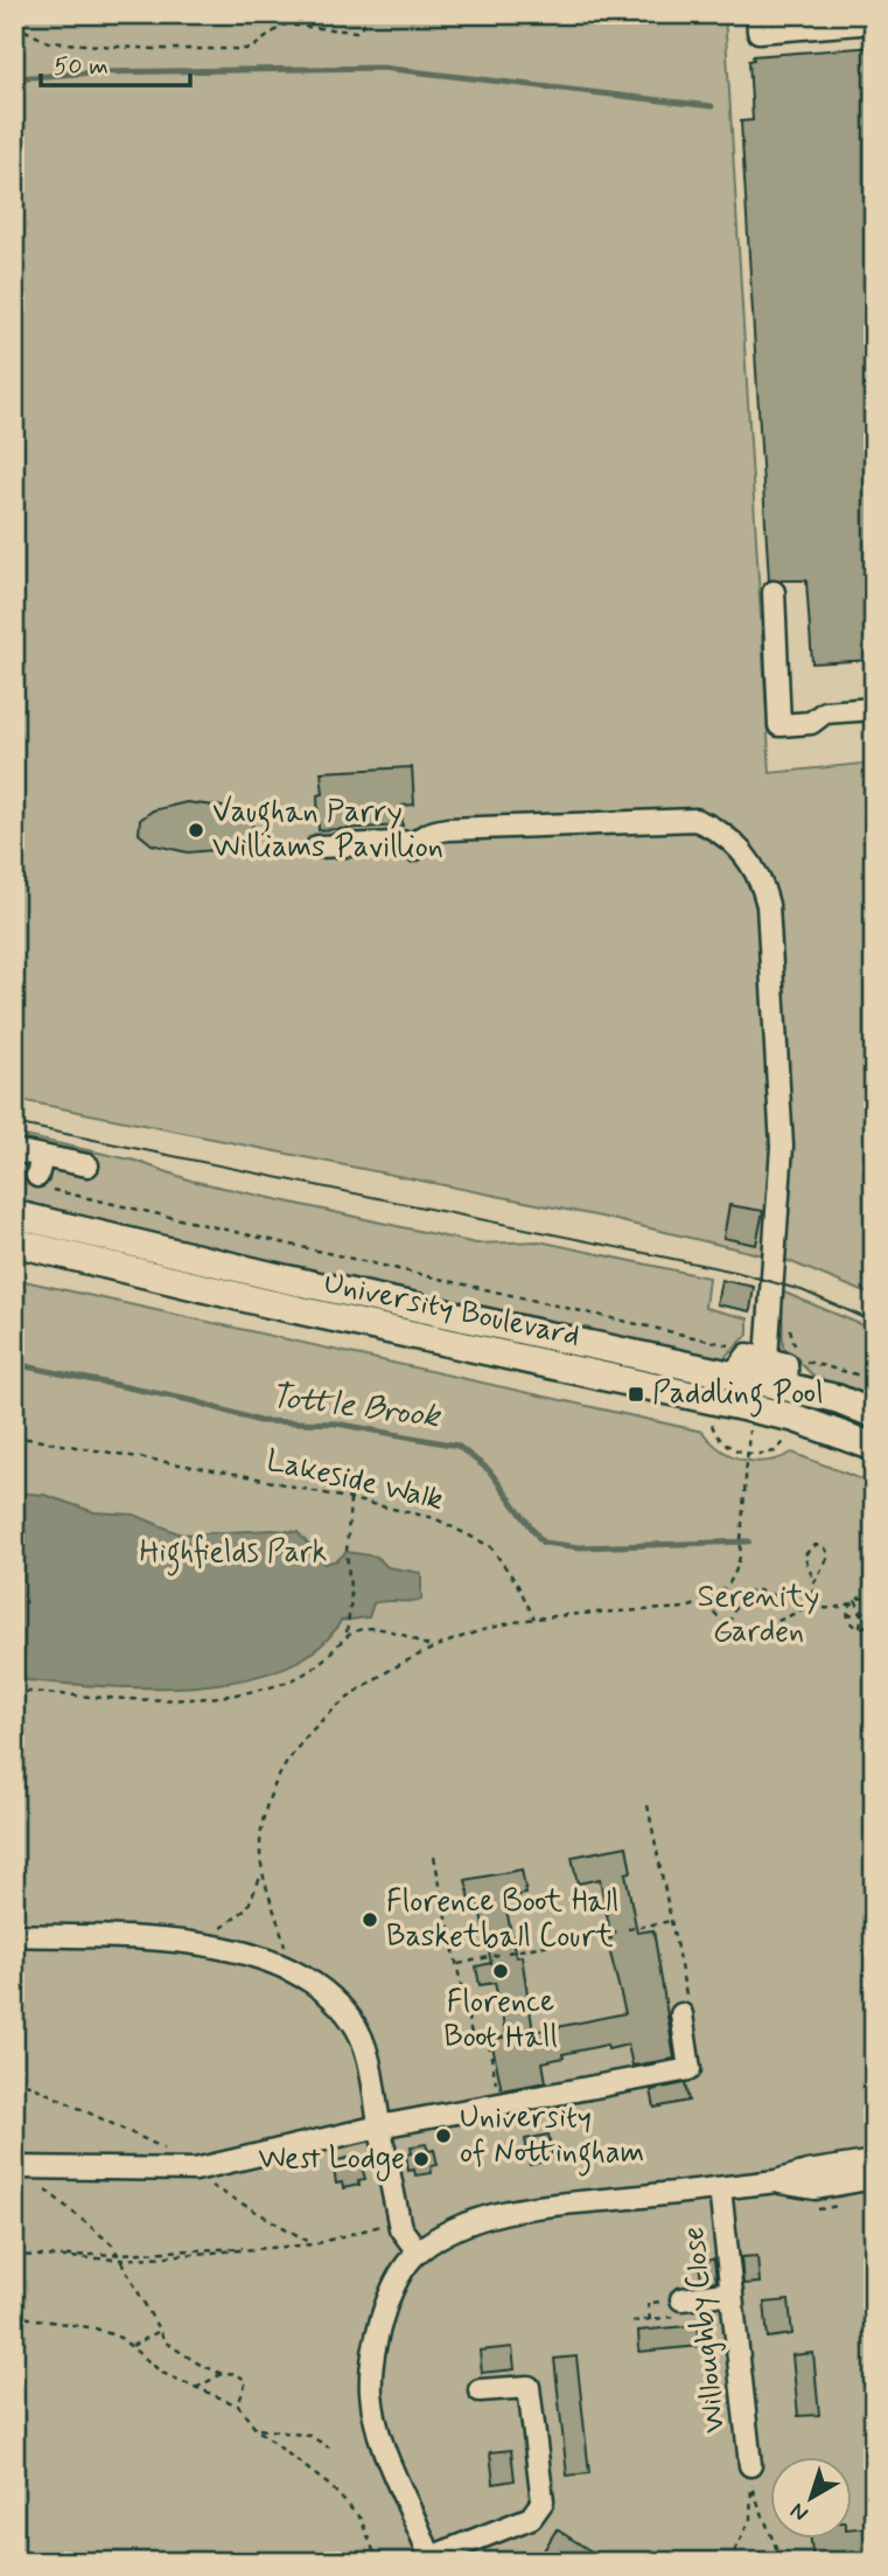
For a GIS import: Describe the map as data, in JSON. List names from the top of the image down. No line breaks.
{"streets":{"main road":["University Boulevard"],"street":["Willoughby Close"],"path":["Lakeside Walk"]},"water":["Tottle Brook"],"parks":["Highfields Park","Serenity Garden"],"places":{"other":["Vaughan Parry Williams Pavillion","Florence Boot Hall Basketball Court","Florence Boot Hall","University of Nottingham","West Lodge"],"transit":["Paddling Pool"]},"scale_bar":"50 m","north":"bottom left"}
